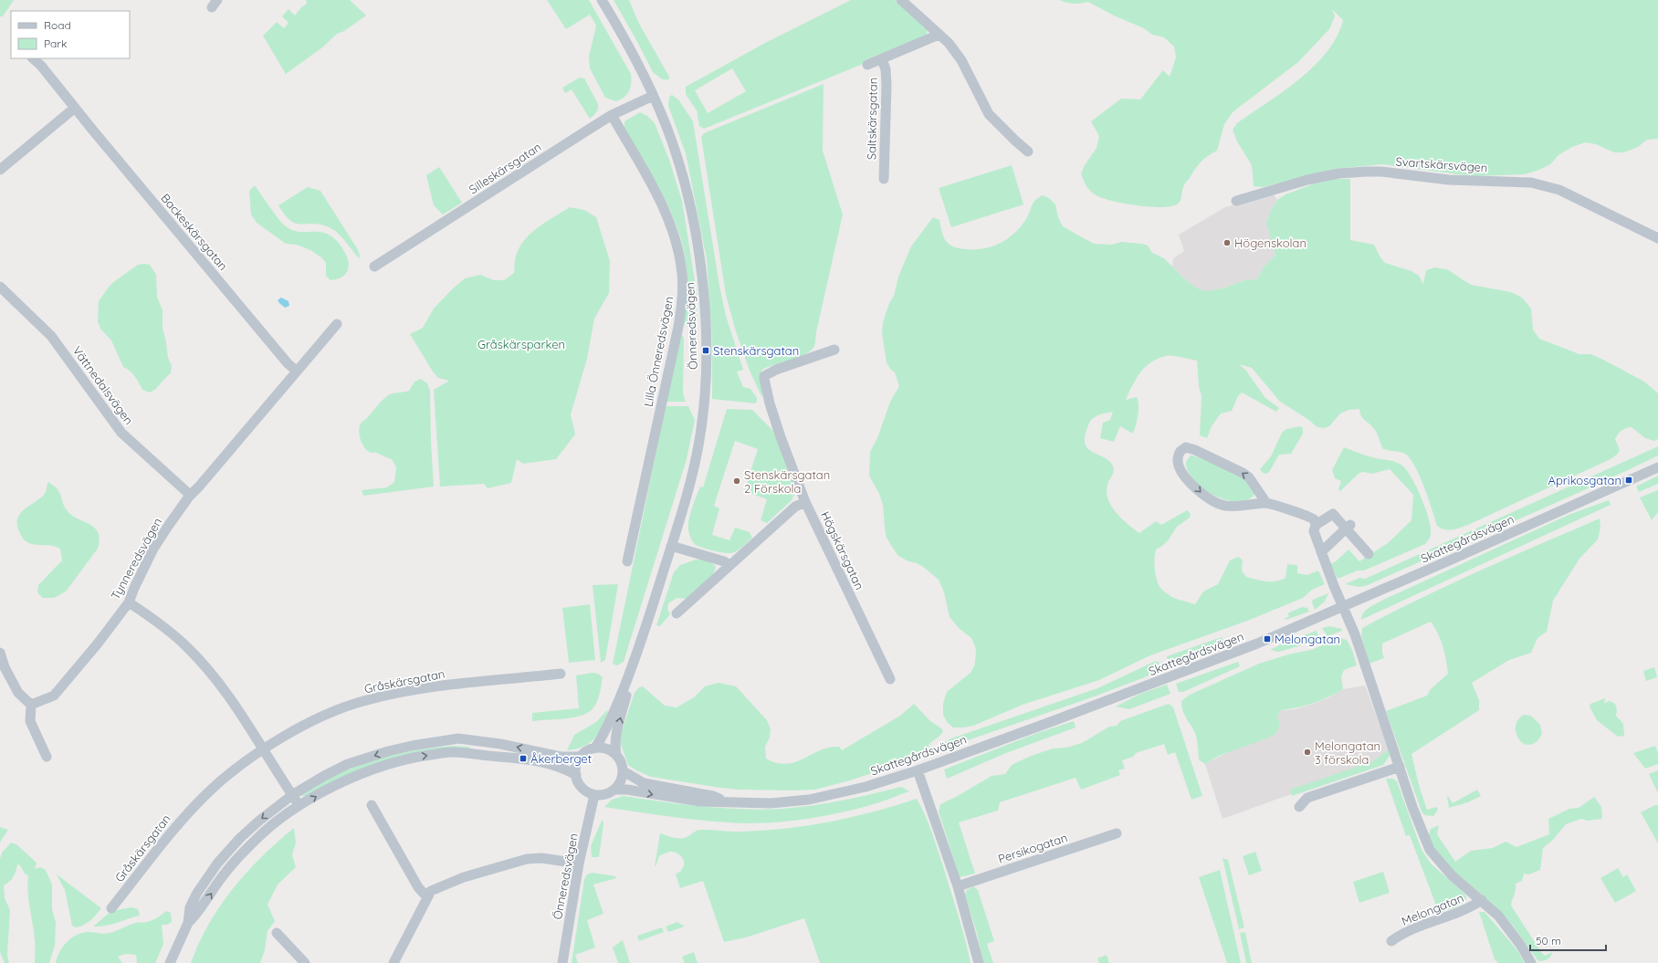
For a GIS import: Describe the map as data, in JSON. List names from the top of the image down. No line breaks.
{"streets":{"street":["Saltskärsgatan","Svartskärsvägen","Silleskärsgatan","Backeskärsgatan","Önneredsvägen","Lilla Önneredsvägen","Vättnedalsvägen","Skattegårdsvägen","Högskärsgatan","Tynneredsvägen","Gråskärsgatan","Persikogatan","Melongatan"]},"crossings":[["Silleskärsgatan","Önneredsvägen"],["Silleskärsgatan","Lilla Önneredsvägen"],["Backeskärsgatan","Tynneredsvägen"],["Önneredsvägen","Skattegårdsvägen"],["Vättnedalsvägen","Tynneredsvägen"],["Skattegårdsvägen","Melongatan"]],"parks":["Gråskärsparken"],"places":{"other":["Högenskolan","Stenskärsgatan 2 Förskola","Melongatan 3 förskola"],"transit":["Stenskärsgatan","Aprikosgatan","Melongatan","Åkerberget"]},"legend":["Road","Park"],"scale_bar":"50 m"}
